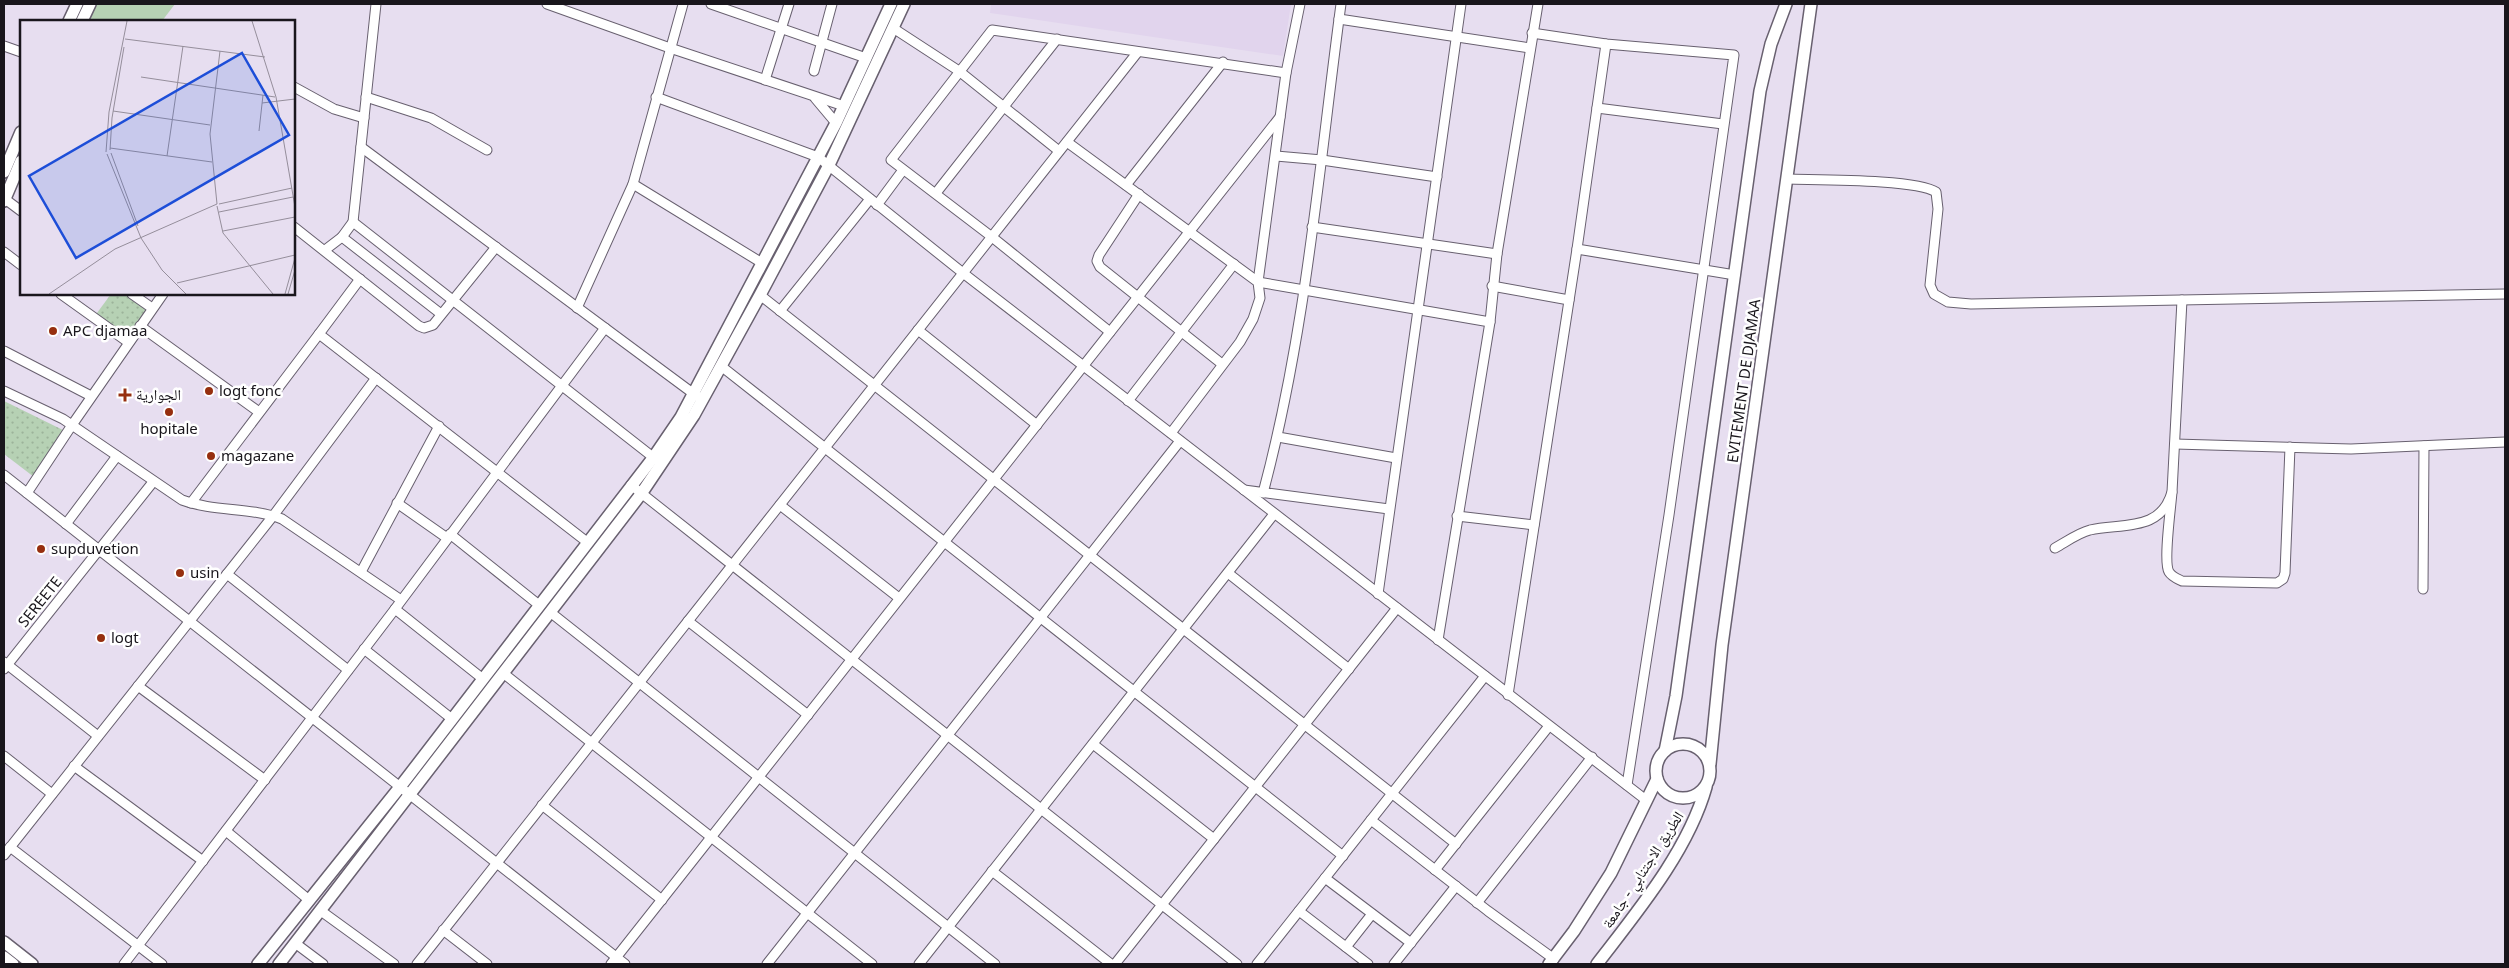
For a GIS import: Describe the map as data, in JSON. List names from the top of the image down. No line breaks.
{"streets":{"main road":["EVITEMENT DE DJAMAA","الطريق الاجتنابي - جامعة"],"street":["SEREETE"]},"crossings":[["EVITEMENT DE DJAMAA","الطريق الاجتنابي - جامعة"]],"places":{"other":["APC djamaa","logt fonc","hopitale","magazane","supduvetion","usin","logt"],"health":["الجوارية"]}}
